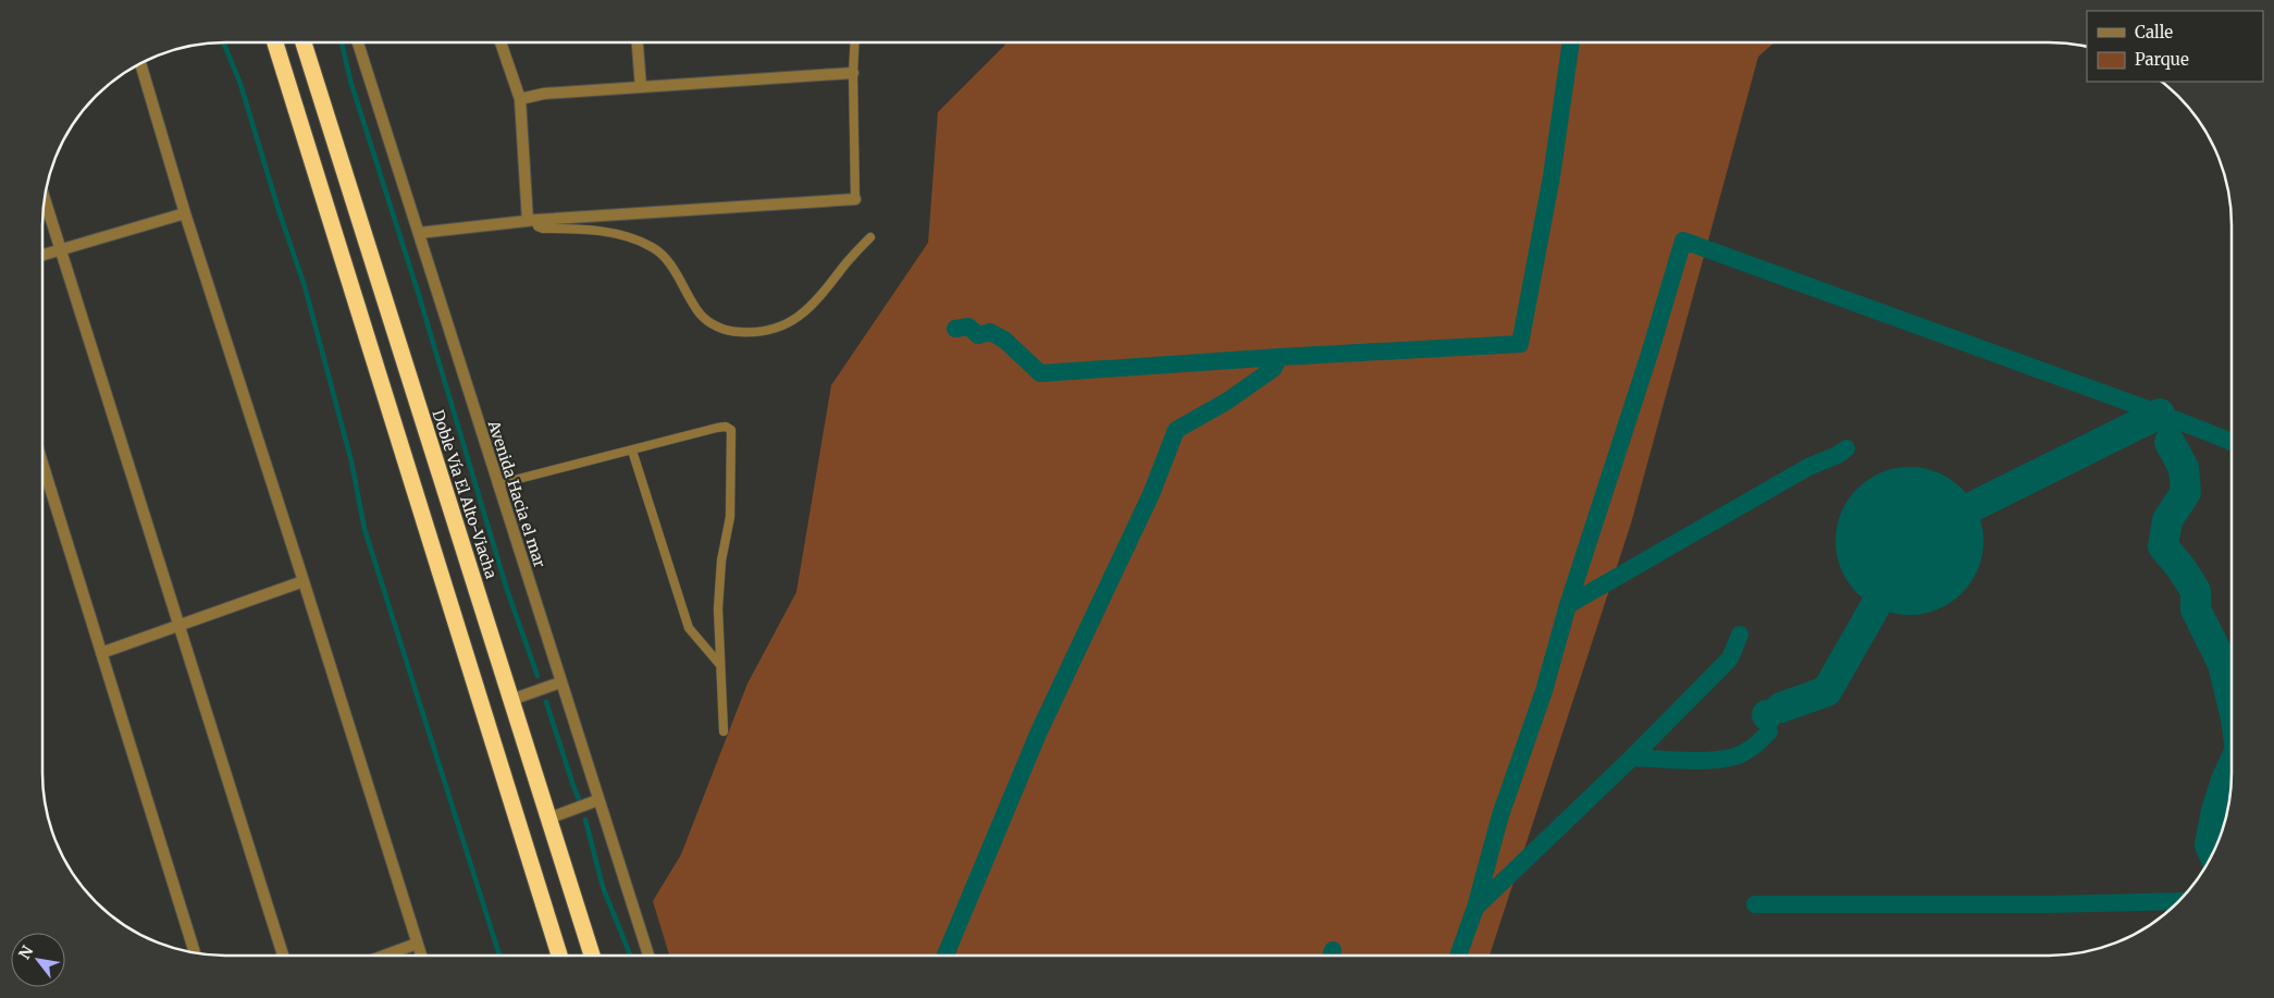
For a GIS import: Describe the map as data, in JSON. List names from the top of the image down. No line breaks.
{"streets":{"highway":["Doble Vía El Alto-Viacha"],"street":["Avenida Hacia el mar"]},"legend":["Calle","Parque"],"north":"top left"}
